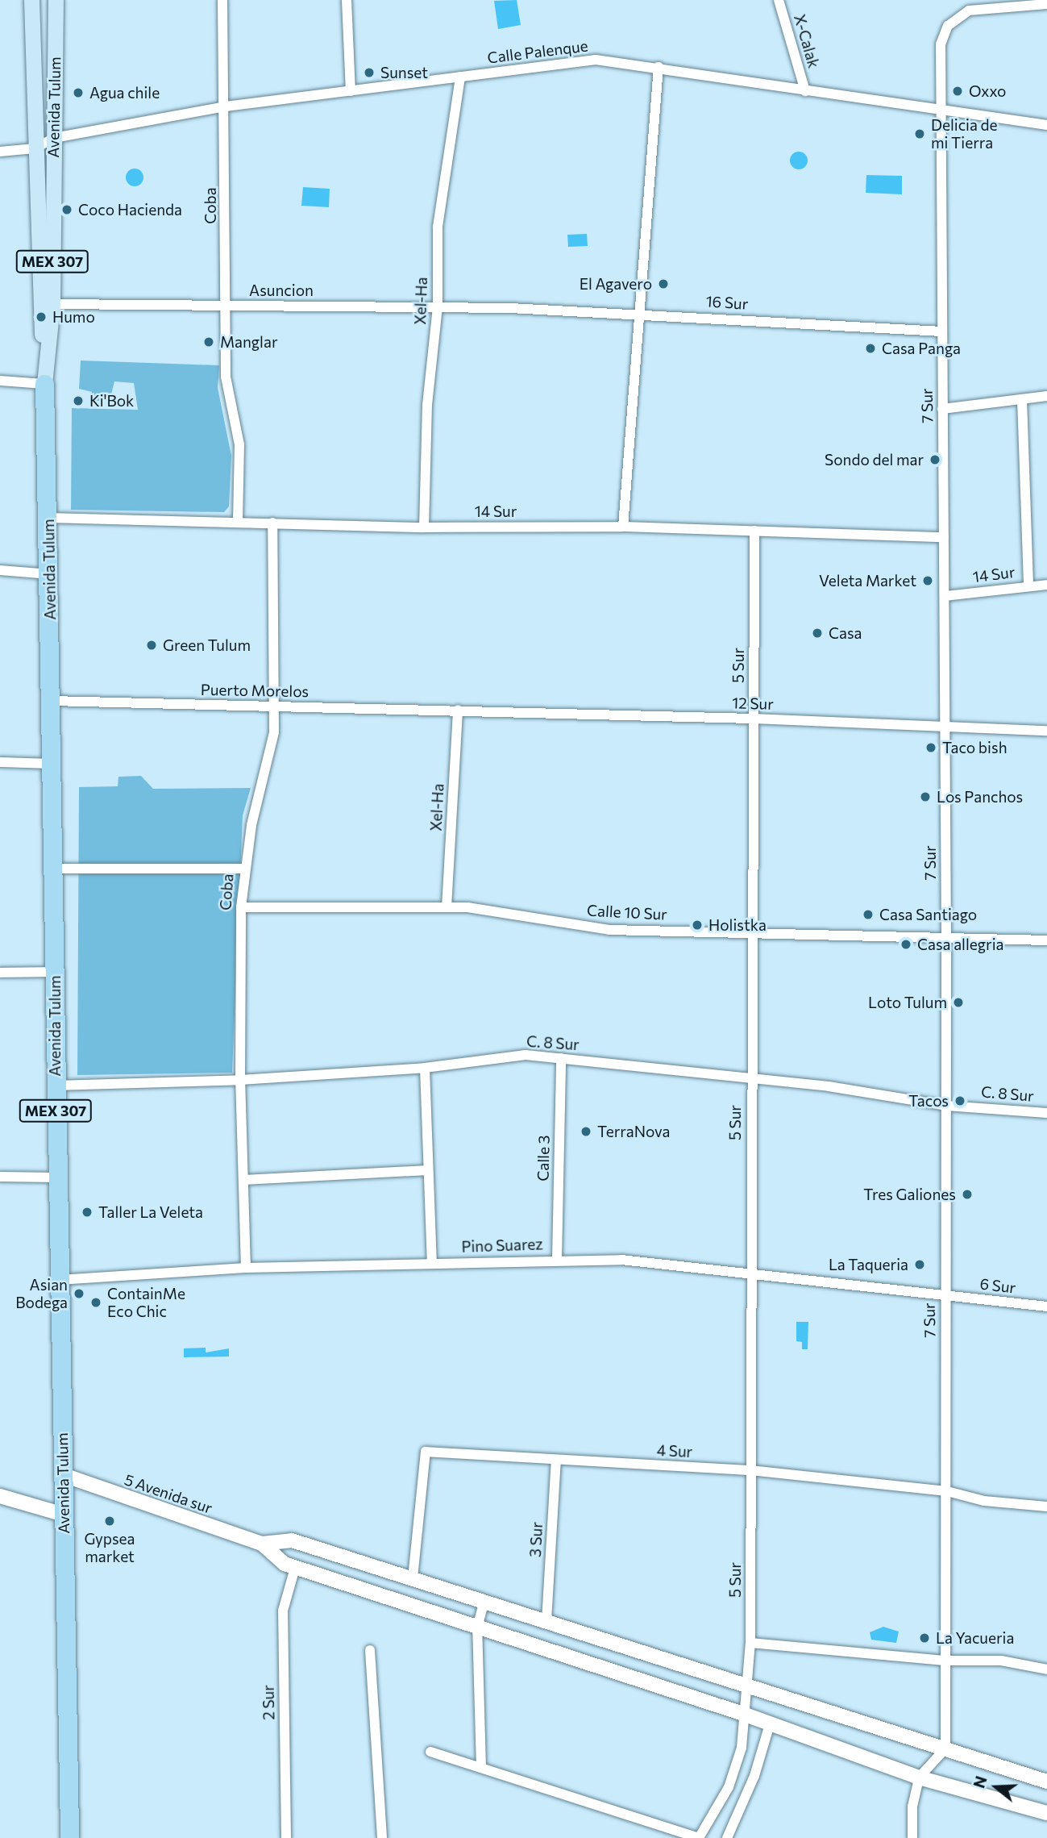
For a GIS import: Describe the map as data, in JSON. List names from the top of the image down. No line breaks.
{"streets":{"highway":["Avenida Tulum","MEX 307"],"street":["X-Calak","Calle Palenque","Coba","Asuncion","Xel-Ha","16 Sur","7 Sur","14 Sur","5 Sur","Puerto Morelos","12 Sur","Calle 10 Sur","C. 8 Sur","Calle 3","Pino Suarez","6 Sur","4 Sur","5 Avenida sur","3 Sur","2 Sur"]},"crossings":[["X-Calak","Calle Palenque"],["Calle Palenque","Avenida Tulum"],["Calle Palenque","Coba"],["Calle Palenque","Xel-Ha"],["Calle Palenque","7 Sur"],["Avenida Tulum","Asuncion"],["Avenida Tulum","14 Sur"],["Avenida Tulum","Puerto Morelos"],["Avenida Tulum","C. 8 Sur"],["Avenida Tulum","Pino Suarez"],["Avenida Tulum","5 Avenida sur"],["Coba","Asuncion"],["Coba","14 Sur"],["Coba","Puerto Morelos"],["Coba","Calle 10 Sur"],["Coba","C. 8 Sur"],["Coba","Pino Suarez"],["Asuncion","Xel-Ha"],["Asuncion","16 Sur"],["Xel-Ha","14 Sur"],["Xel-Ha","Puerto Morelos"],["Xel-Ha","12 Sur"],["Xel-Ha","Calle 10 Sur"],["16 Sur","7 Sur"],["7 Sur","14 Sur"],["7 Sur","12 Sur"],["7 Sur","Calle 10 Sur"],["7 Sur","C. 8 Sur"],["7 Sur","Pino Suarez"],["7 Sur","6 Sur"],["7 Sur","4 Sur"],["14 Sur","5 Sur"],["5 Sur","12 Sur"],["5 Sur","Calle 10 Sur"],["5 Sur","C. 8 Sur"],["5 Sur","Pino Suarez"],["5 Sur","4 Sur"],["Puerto Morelos","12 Sur"],["C. 8 Sur","Calle 3"],["Calle 3","Pino Suarez"],["Pino Suarez","6 Sur"],["4 Sur","3 Sur"]],"places":["Sunset","Oxxo","Agua chile","Delicia de mi Tierra","Coco Hacienda","El Agavero","Humo","Manglar","Casa Panga","Ki'Bok","Sondo del mar","Veleta Market","Casa","Green Tulum","Taco bish","Los Panchos","Casa Santiago","Holistka","Casa allegria","Loto Tulum","Tacos","TerraNova","Tres Galiones","Taller La Veleta","La Taqueria","Asian Bodega","ContainMe Eco Chic","Gypsea market","La Yacueria"],"north":"left"}
